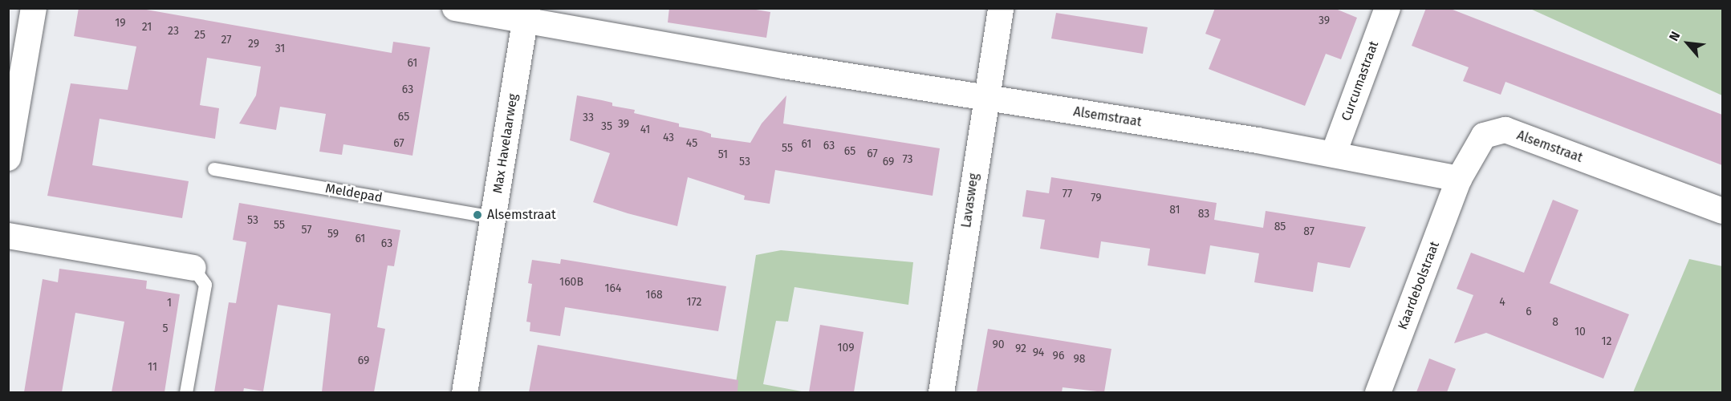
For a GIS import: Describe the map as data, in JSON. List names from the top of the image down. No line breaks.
{"streets":{"street":["Curcumastraat","Alsemstraat","Max Havelaarweg","Lavasweg","Kaardebolstraat"],"lane":["Meldepad"]},"crossings":[["Curcumastraat","Alsemstraat"],["Alsemstraat","Max Havelaarweg"],["Alsemstraat","Lavasweg"],["Alsemstraat","Kaardebolstraat"],["Max Havelaarweg","Meldepad"]],"places":["Alsemstraat"],"house_numbers":["39","19","21","23","25","27","29","31","61","63","65","33","39","35","41","43","67","45","61","63","55","65","67","51","73","53","69","77","79","81","83","53","55","85","57","87","59","61","63","160B","164","168","172","4","1","6","8","5","10","12","90","109","92","94","96","98","69","11"],"north":"top left"}
